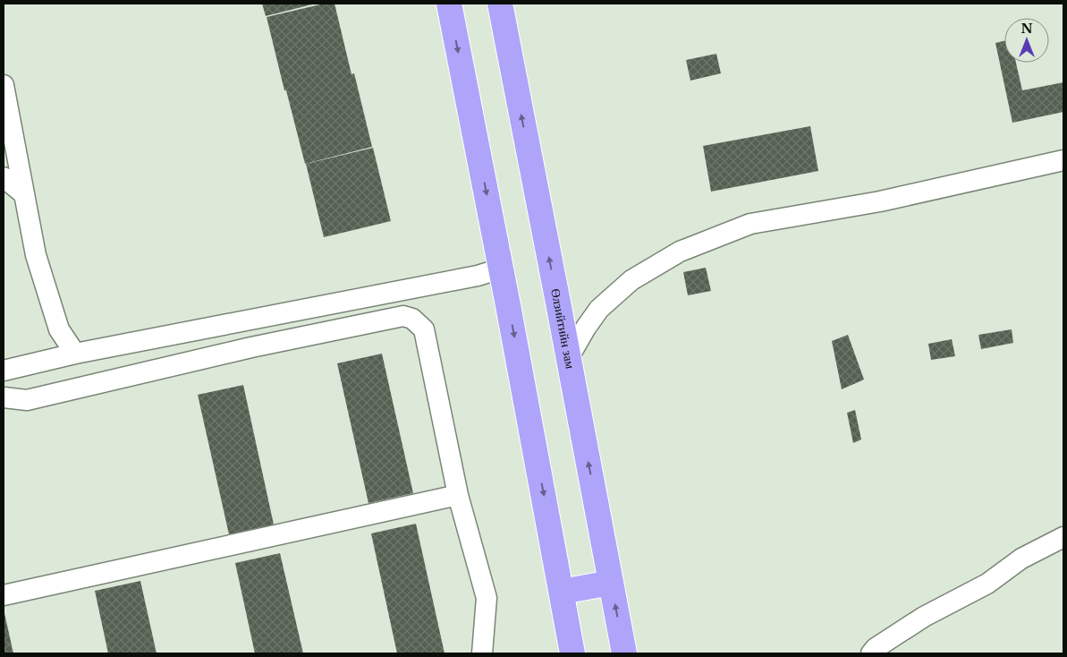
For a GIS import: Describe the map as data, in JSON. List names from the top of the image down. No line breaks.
{"streets":{"highway":["Өлзийтийн зам"]},"north":"top"}
